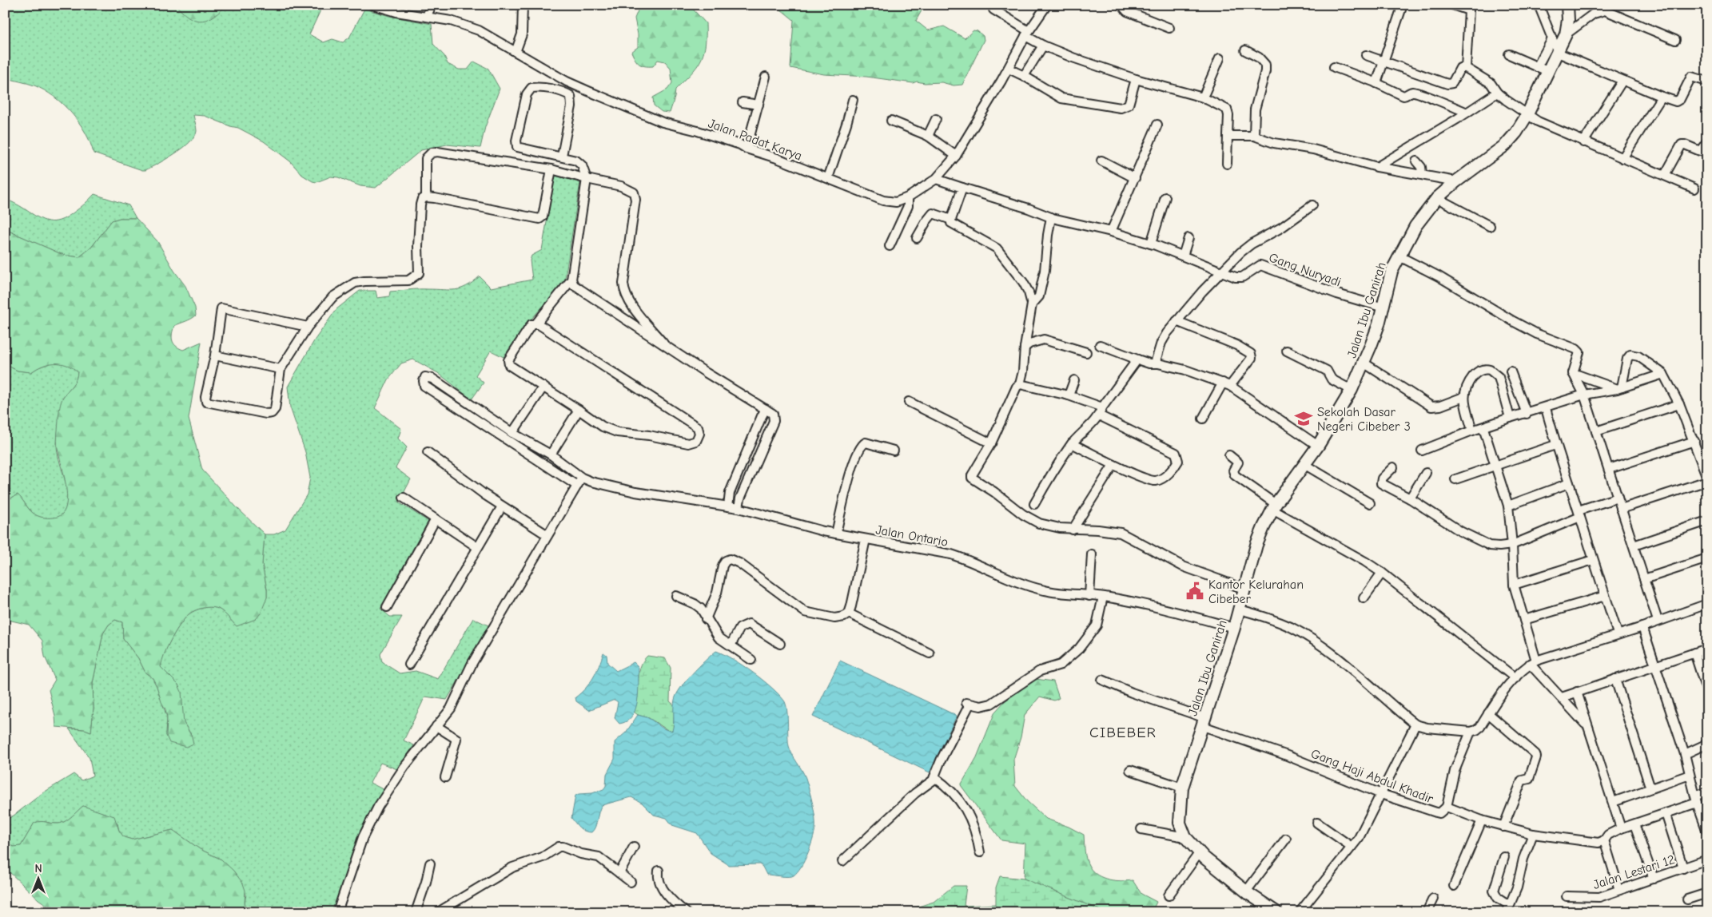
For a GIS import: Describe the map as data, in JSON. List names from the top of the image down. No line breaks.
{"streets":{"main road":["Jalan Ibu Ganirah"],"street":["Jalan Padat Karya","Gang Nuryadi","Jalan Ontario","Gang Haji Abdul Khadir","Jalan Lestari 12"]},"crossings":[["Jalan Padat Karya","Gang Nuryadi"],["Gang Nuryadi","Jalan Ibu Ganirah"],["Jalan Ibu Ganirah","Jalan Ontario"],["Jalan Ibu Ganirah","Gang Haji Abdul Khadir"]],"districts":["CIBEBER"],"places":{"school or university":["Sekolah Dasar Negeri Cibeber 3"],"public building":["Kantor Kelurahan Cibeber"]},"north":"top"}
